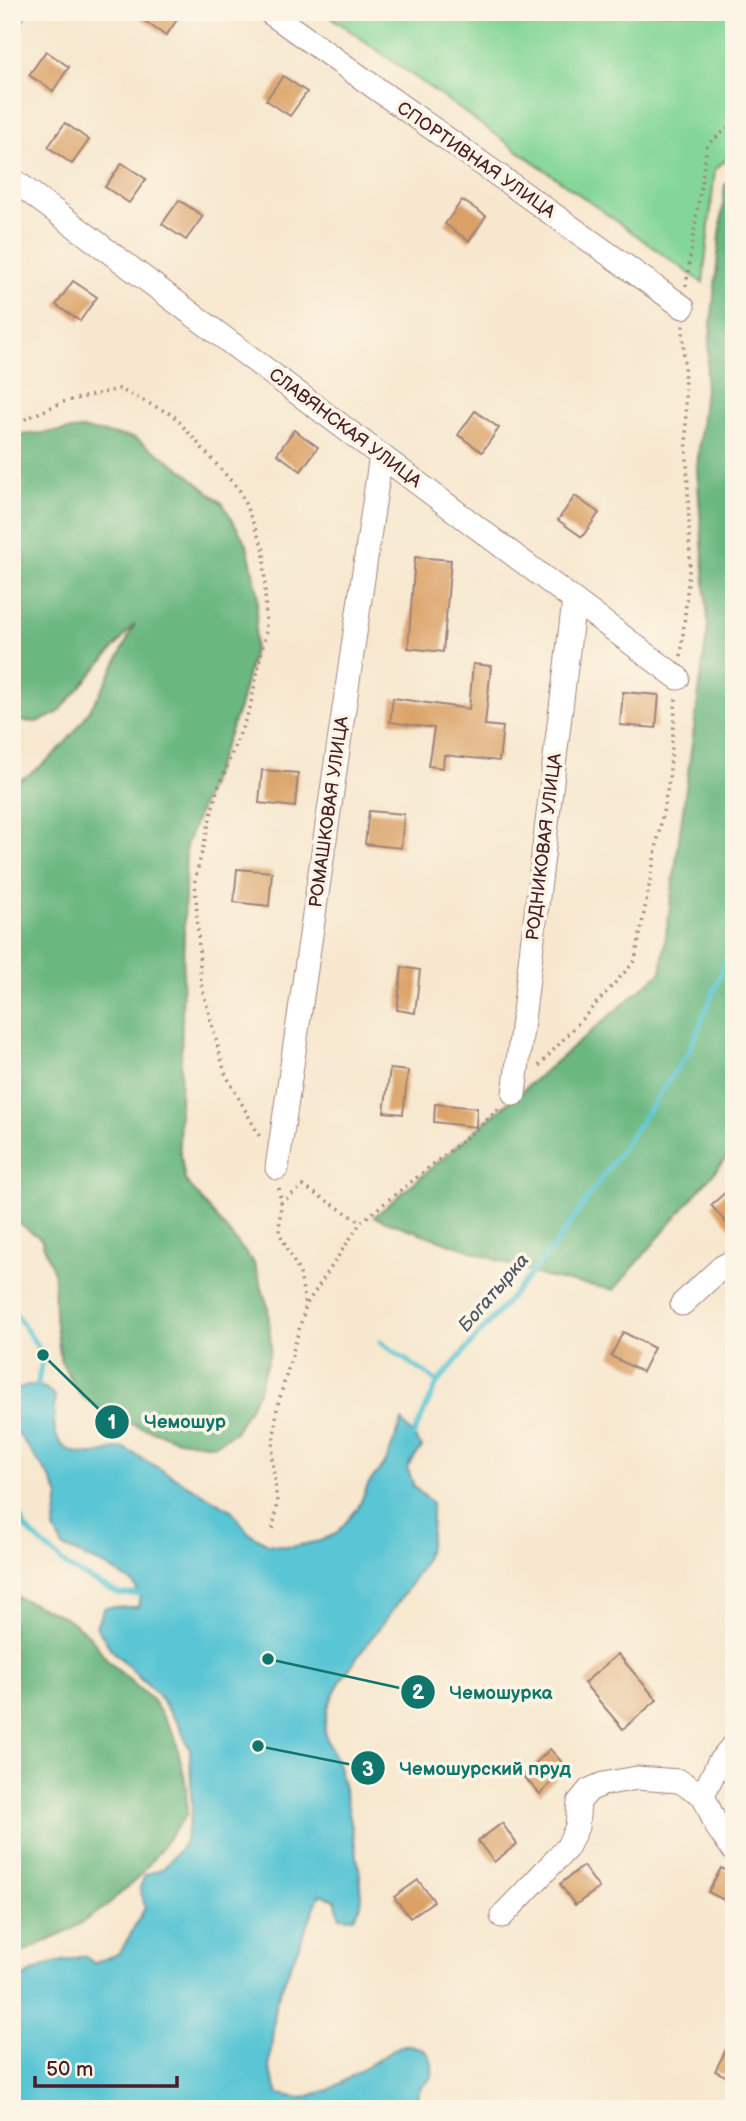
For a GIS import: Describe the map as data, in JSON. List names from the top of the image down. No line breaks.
{"streets":{"street":["СПОРТИВНАЯ УЛИЦА","СЛАВЯНСКАЯ УЛИЦА","РОМАШКОВАЯ УЛИЦА","РОДНИКОВАЯ УЛИЦА"]},"crossings":[["СЛАВЯНСКАЯ УЛИЦА","РОМАШКОВАЯ УЛИЦА"],["СЛАВЯНСКАЯ УЛИЦА","РОДНИКОВАЯ УЛИЦА"]],"water":["Богатырка"],"places":["Чемошур","Чемошурка","Чемошурский пруд"],"scale_bar":"50 m"}
